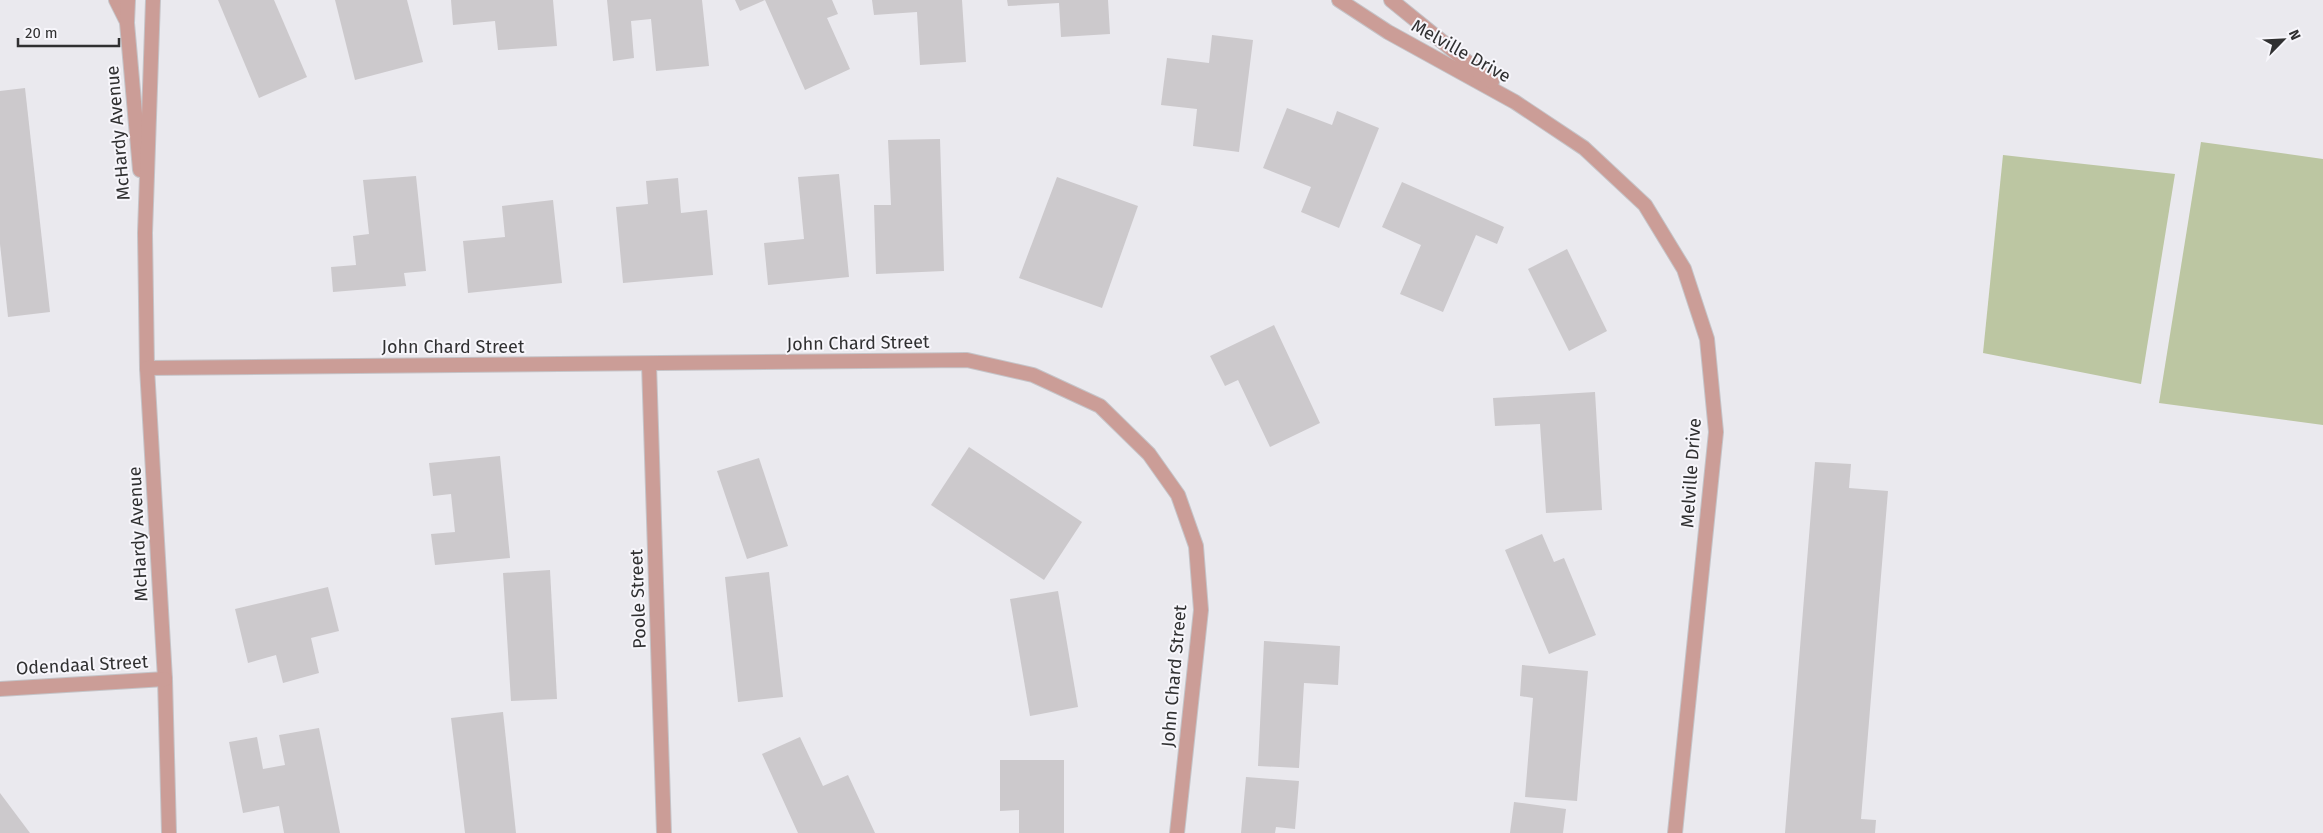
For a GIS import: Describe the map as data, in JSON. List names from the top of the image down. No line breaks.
{"streets":{"street":["Melville Drive","McHardy Avenue","John Chard Street","Poole Street","Odendaal Street"]},"crossings":[["McHardy Avenue","John Chard Street"],["McHardy Avenue","Odendaal Street"],["John Chard Street","Poole Street"]],"scale_bar":"20 m","north":"top right"}
